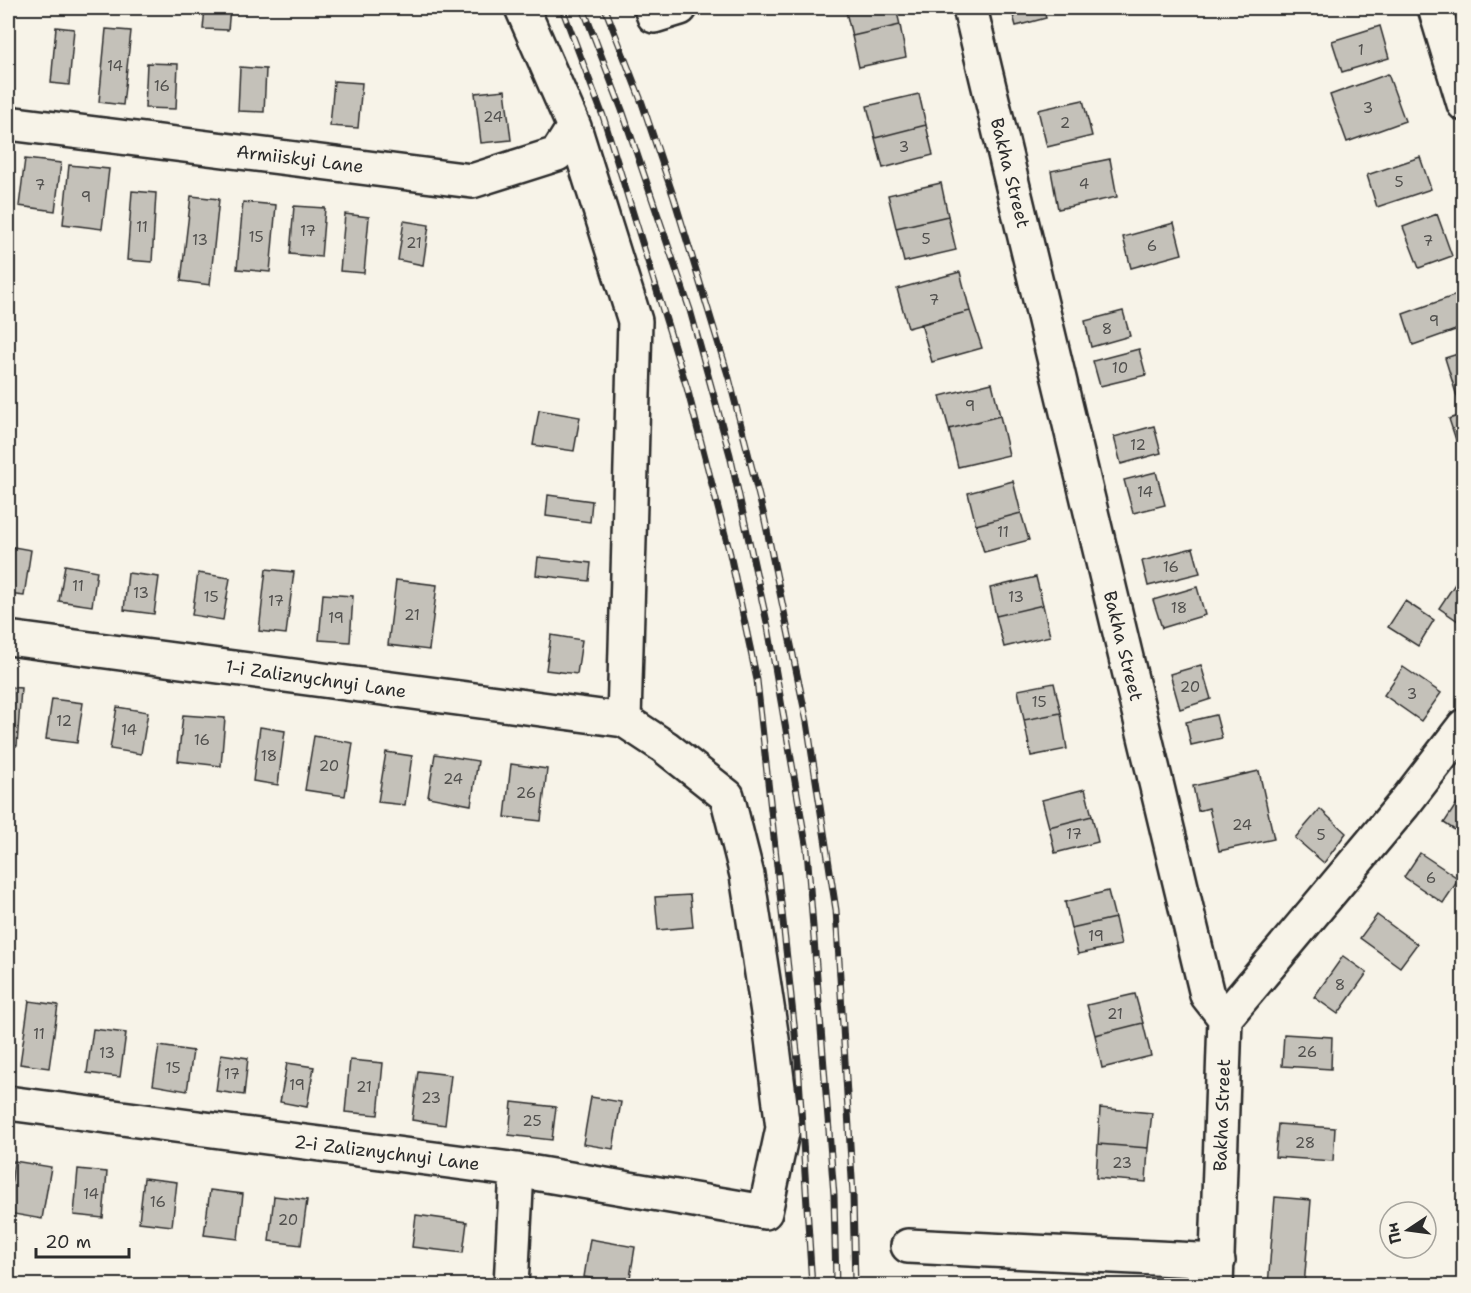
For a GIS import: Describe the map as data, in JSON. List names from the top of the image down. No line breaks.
{"streets":{"street":["Armiiskyi Lane","Bakha Street","1-i Zaliznychnyi Lane","2-i Zaliznychnyi Lane"]},"crossings":[["1-i Zaliznychnyi Lane","2-i Zaliznychnyi Lane"]],"house_numbers":["1","14","16","3","24","2","3","5","4","7","9","11","17","15","5","13","7","21","6","7","9","8","10","9","12","14","11","16","11","13","15","13","17","18","21","19","20","3","15","12","14","16","18","20","24","26","24","17","5","6","19","8","21","11","26","13","15","17","19","21","23","25","28","23","14","16","20"],"scale_bar":"20 m","north":"left"}
